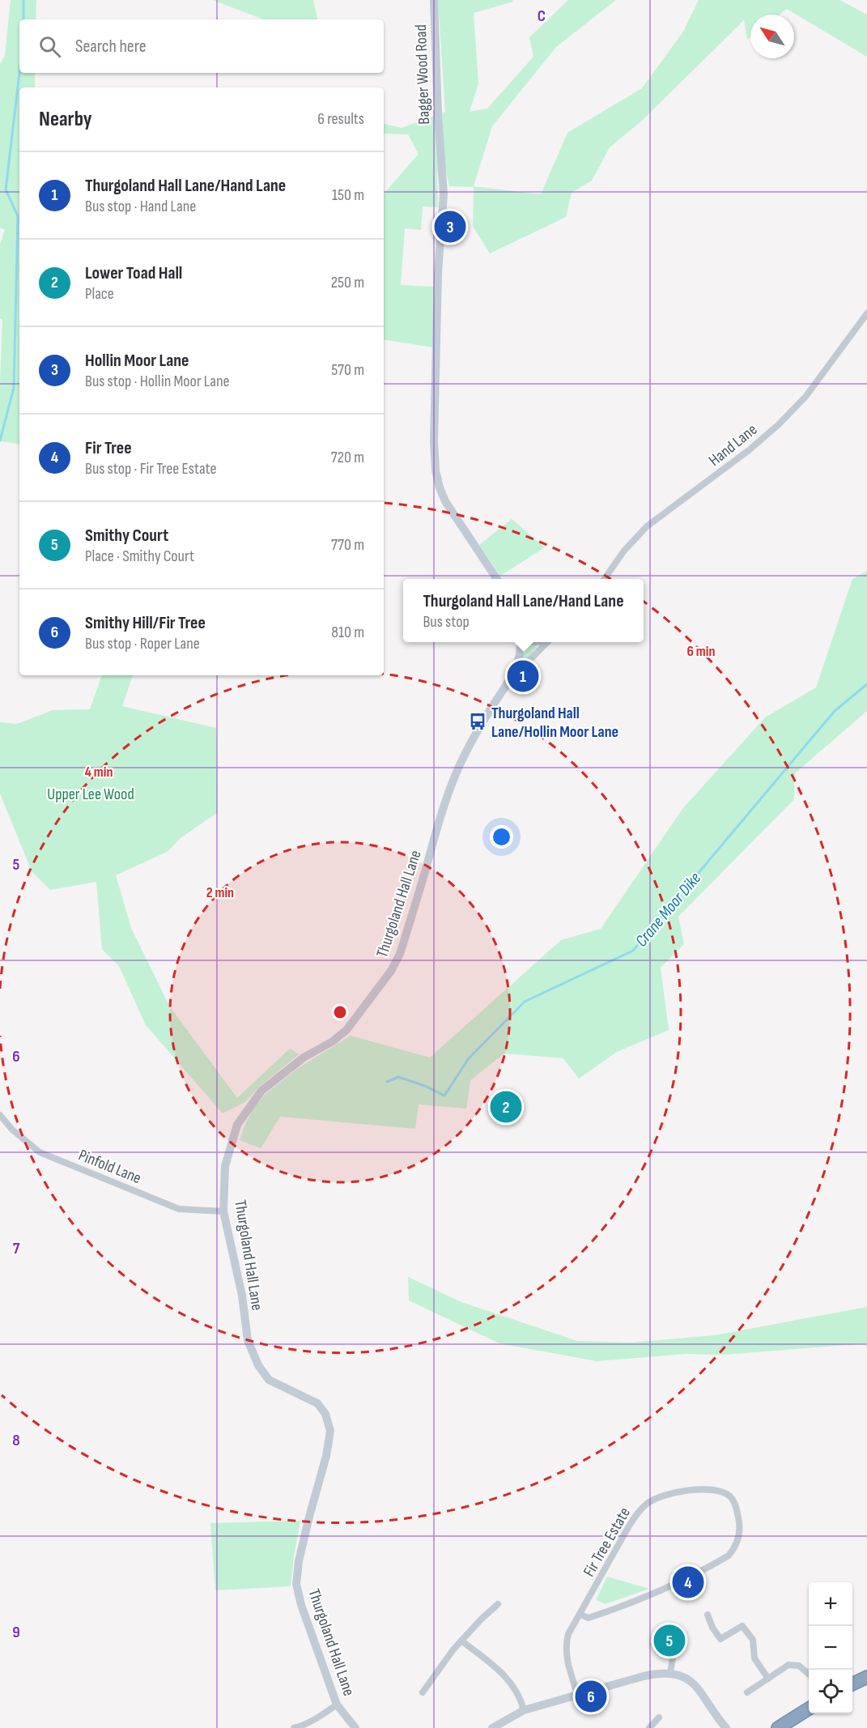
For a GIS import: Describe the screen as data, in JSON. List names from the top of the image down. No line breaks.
{"streets":{"street":["Bagger Wood Road","Hand Lane","Thurgoland Hall Lane","Pinfold Lane","Fir Tree Estate"]},"crossings":[["Thurgoland Hall Lane","Pinfold Lane"]],"water":["Crane Moor Dike"],"parks":["Upper Lee Wood"],"places":{"bus stop":["Thurgoland Hall Lane/Hollin Moor Lane"]},"north":"top left","page":{"search":"Search here","heading":["Nearby","6 results"],"list":[{"mark":"1","name":"Thurgoland Hall Lane/Hand Lane","note":"Bus stop · Hand Lane","value":"150 m"},{"mark":"2","name":"Lower Toad Hall","note":"Place","value":"250 m"},{"mark":"3","name":"Hollin Moor Lane","note":"Bus stop · Hollin Moor Lane","value":"570 m"},{"mark":"4","name":"Fir Tree","note":"Bus stop · Fir Tree Estate","value":"720 m"},{"mark":"5","name":"Smithy Court","note":"Place · Smithy Court","value":"770 m"},{"mark":"6","name":"Smithy Hill/Fir Tree","note":"Bus stop · Roper Lane","value":"810 m"}],"pins":["3","1","2","4","5","6"],"popup":["Thurgoland Hall Lane/Hand Lane","Bus stop"],"map_buttons":["+","−"]},"grid":{"columns":["C"],"rows":["5","6","7","8","9"]},"rings":["6 min","4 min","2 min"]}
